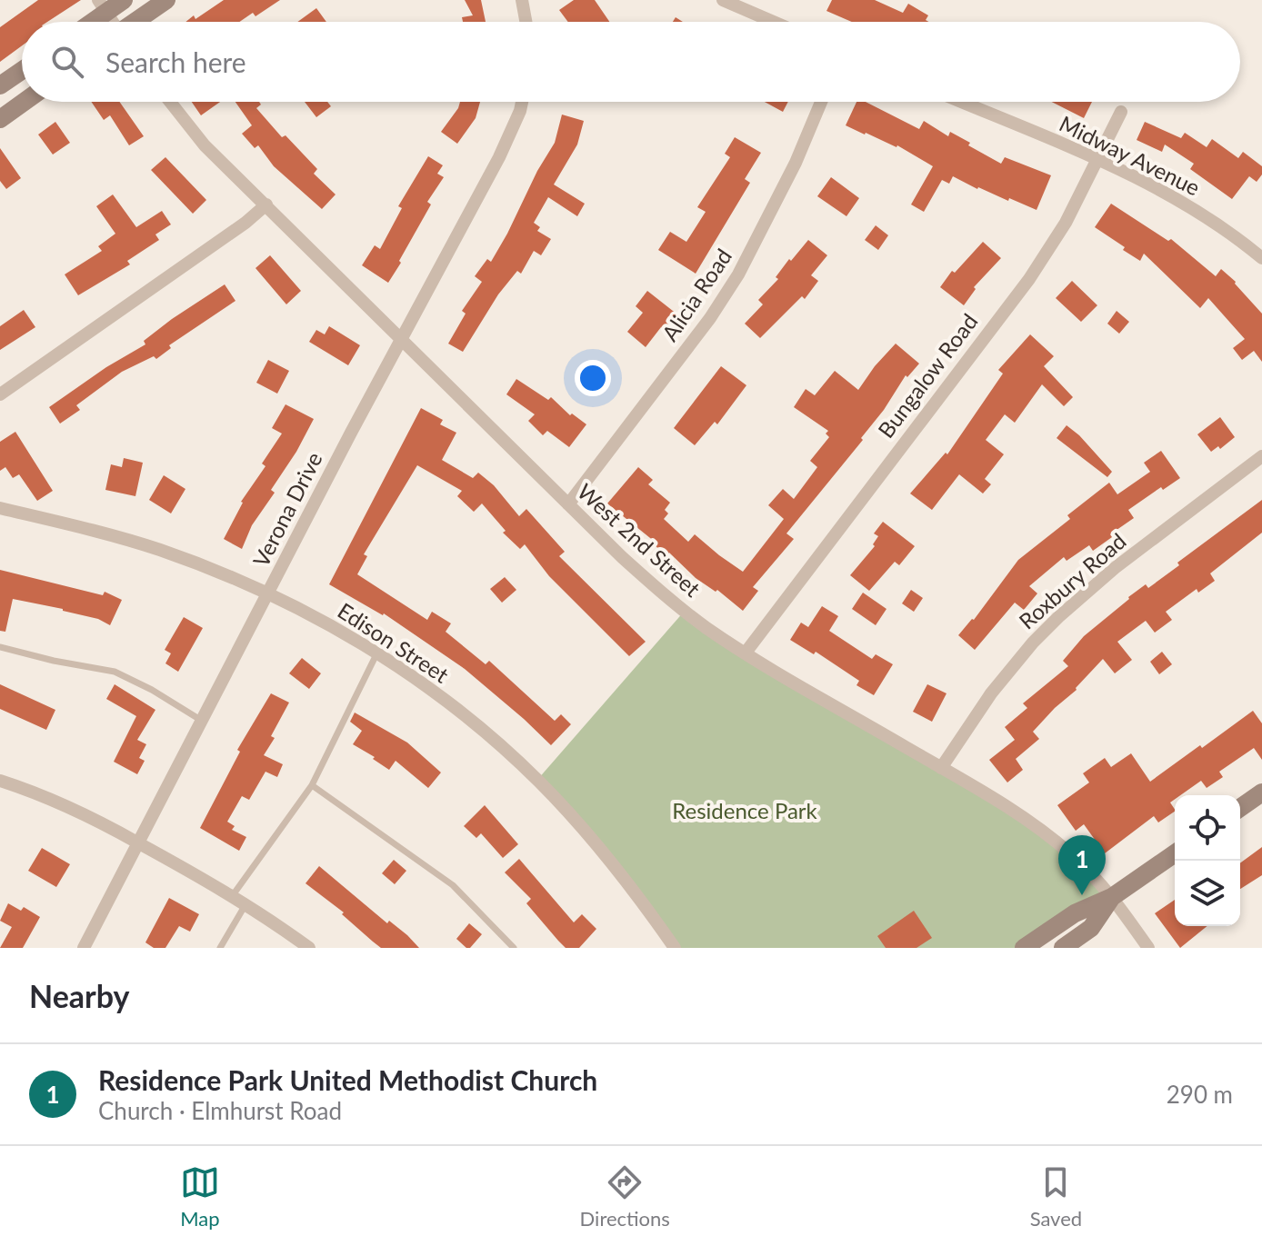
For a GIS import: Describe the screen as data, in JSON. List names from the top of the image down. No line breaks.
{"streets":{"street":["Midway Avenue","Alicia Road","Bungalow Road","Verona Drive","West 2nd Street","Roxbury Road","Edison Street"]},"crossings":[["Midway Avenue","Bungalow Road"],["Alicia Road","West 2nd Street"],["Bungalow Road","West 2nd Street"],["Verona Drive","West 2nd Street"],["Verona Drive","Edison Street"],["West 2nd Street","Roxbury Road"]],"parks":["Residence Park"],"page":{"search":"Search here","pins":"1","heading":"Nearby","list":[{"mark":"1","name":"Residence Park United Methodist Church","note":"Church · Elmhurst Road","value":"290 m"}],"nav":["Map","Directions","Saved"]}}
